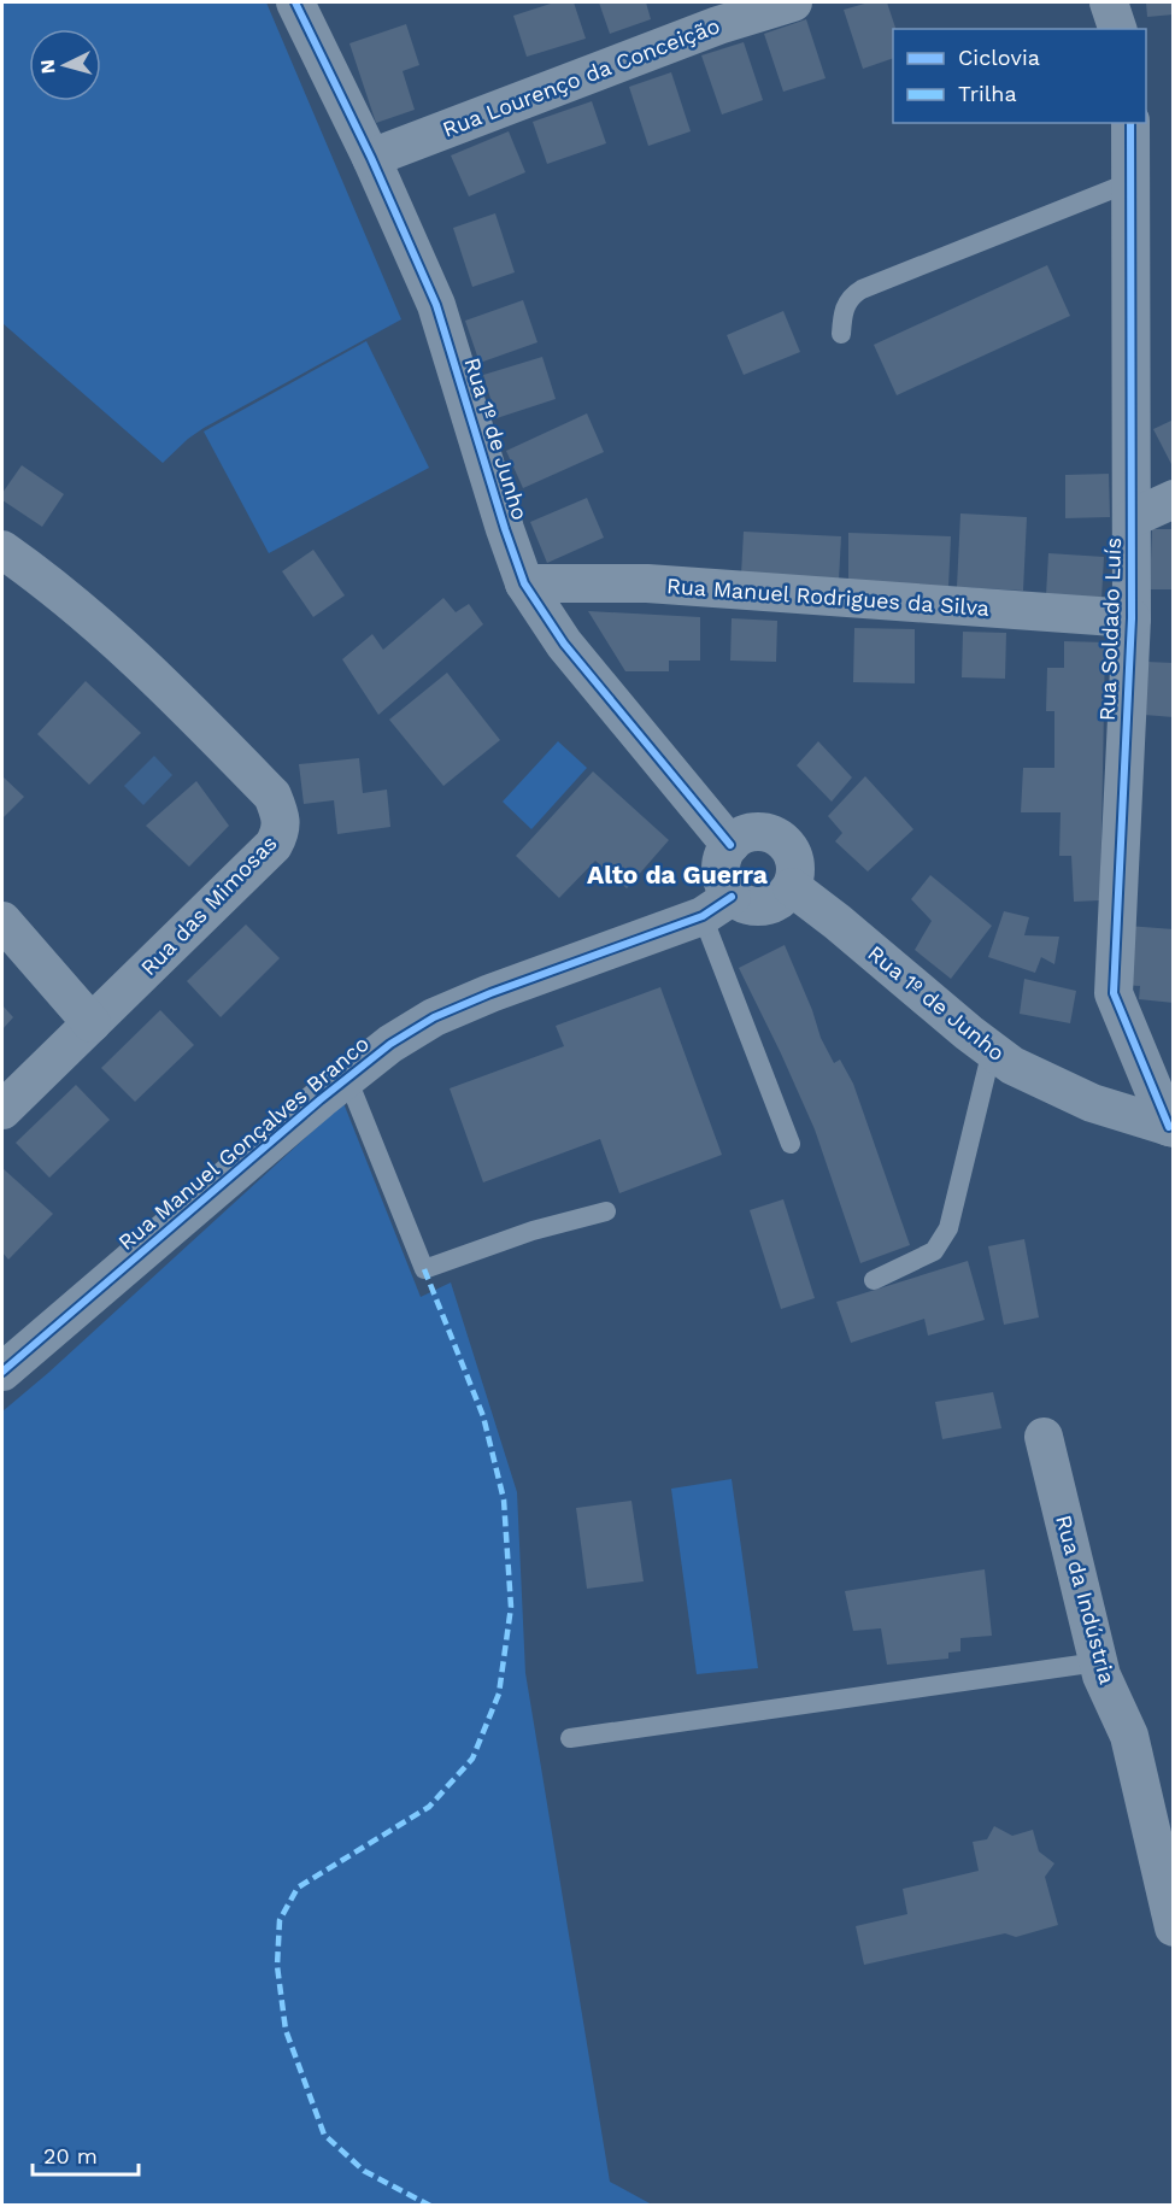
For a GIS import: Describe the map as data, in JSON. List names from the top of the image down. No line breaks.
{"streets":{"street":["Rua Lourenço da Conceição","Rua 1º de Junho","Rua Manuel Rodrigues da Silva","Rua Soldado Luís","Rua das Mimosas","Rua Manuel Gonçalves Branco","Rua da Indústria"]},"crossings":[["Rua Lourenço da Conceição","Rua 1º de Junho"],["Rua 1º de Junho","Rua Manuel Rodrigues da Silva"],["Rua 1º de Junho","Rua Soldado Luís"],["Rua 1º de Junho","Rua Manuel Gonçalves Branco"],["Rua Manuel Rodrigues da Silva","Rua Soldado Luís"]],"districts":["Alto da Guerra"],"legend":["Ciclovia","Trilha"],"scale_bar":"20 m","north":"left"}
